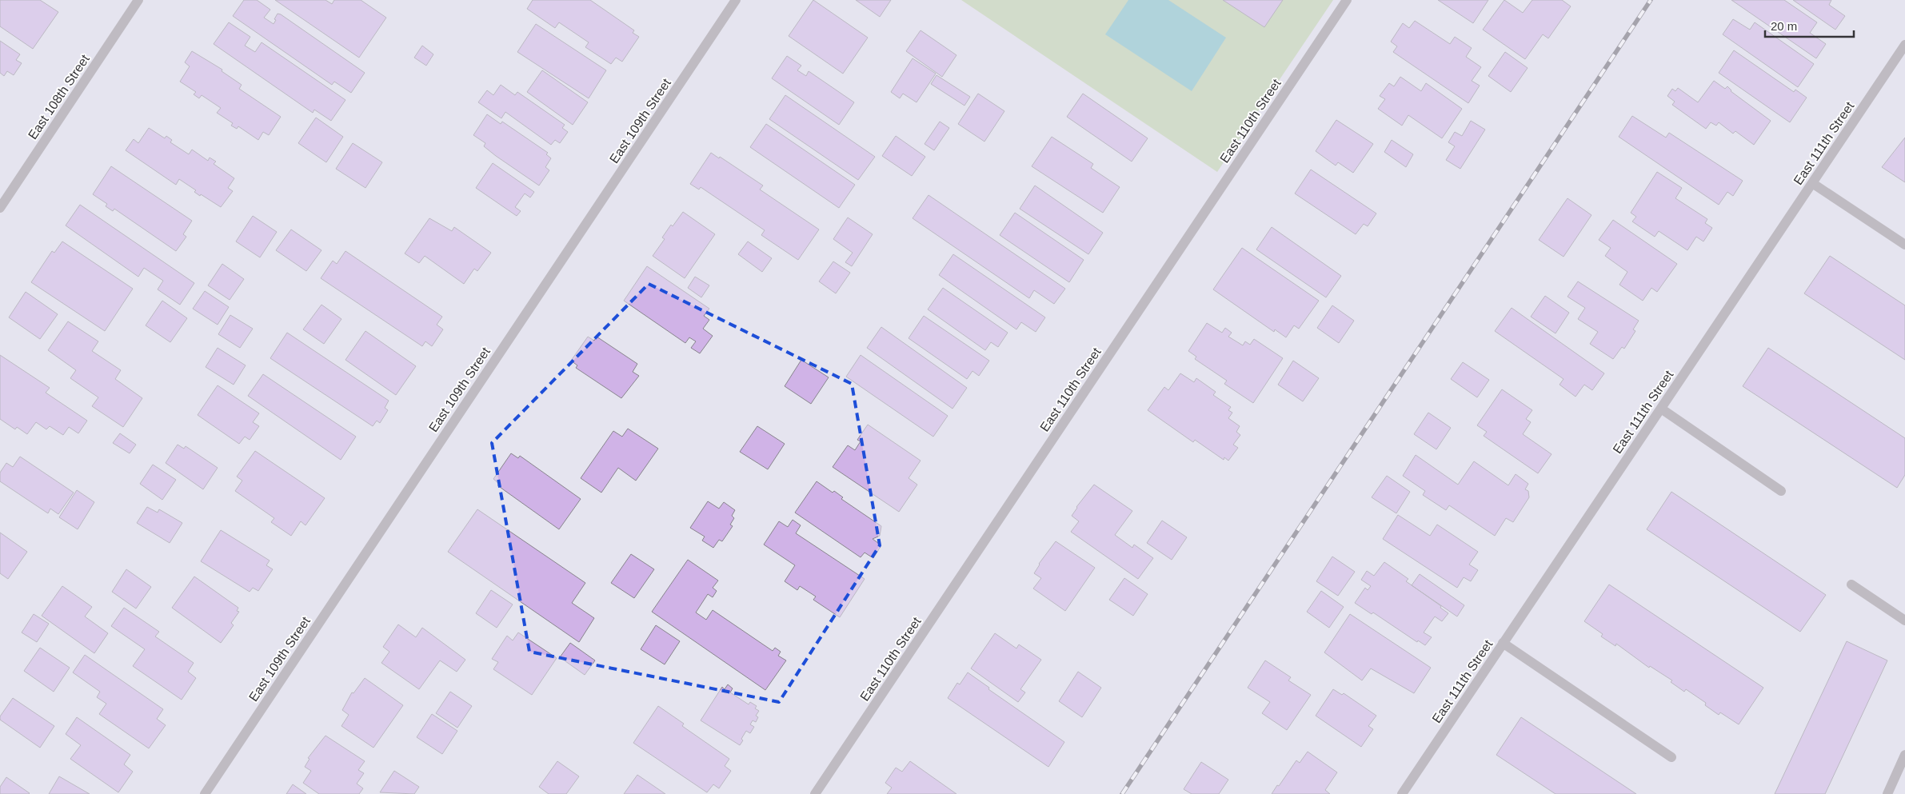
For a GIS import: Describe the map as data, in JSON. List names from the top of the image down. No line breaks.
{"streets":{"street":["East 108th Street","East 109th Street","East 110th Street","East 111th Street"]},"scale_bar":"20 m"}
